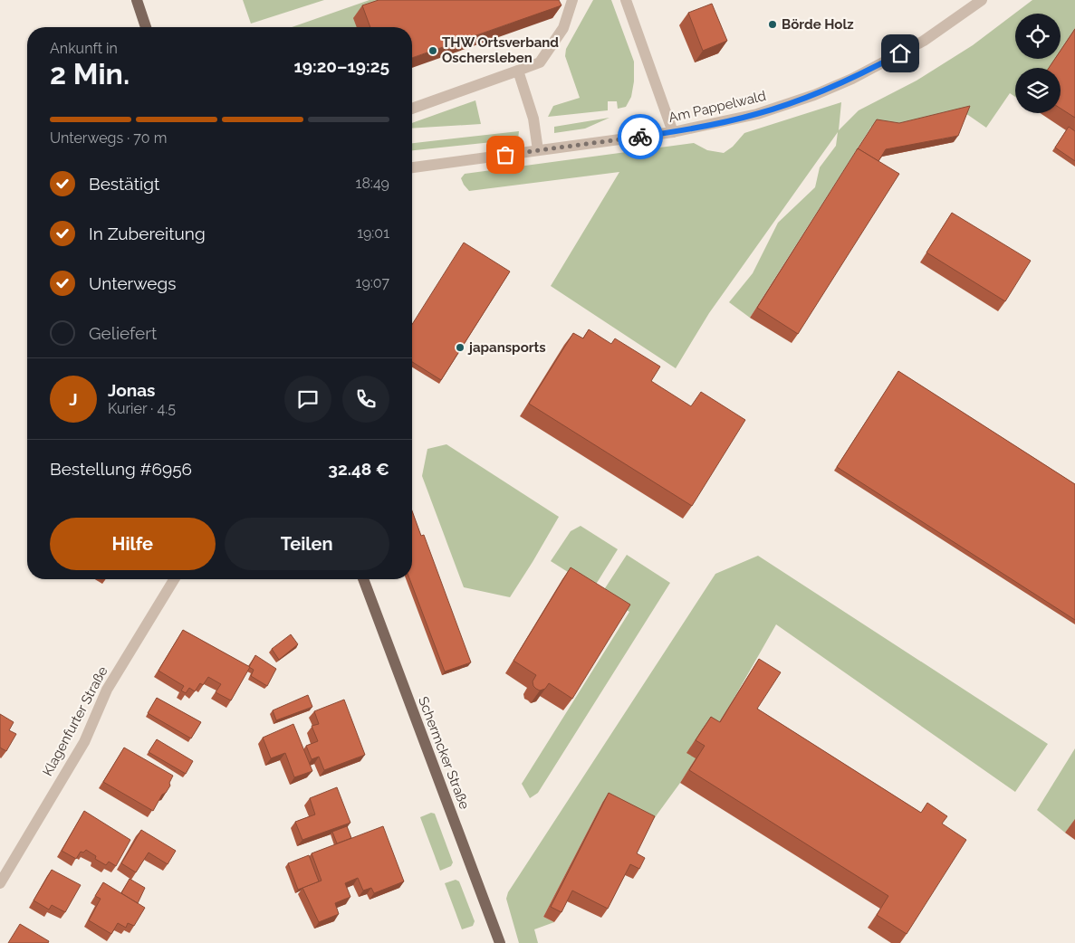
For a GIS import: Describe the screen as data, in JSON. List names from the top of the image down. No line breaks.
{"streets":{"main road":["Schermcker Straße"],"street":["Am Pappelwald","Klagenfurter Straße"]},"places":["Börde Holz","THW Ortsverband Oschersleben","japansports"],"page":{"heading":["2 Min.","Ankunft in","19:20–19:25"],"panel":["Jonas","Kurier · 4.5","Bestellung #6956","32.48 €"],"bar":"Unterwegs · 70 m","list":[["Bestätigt","18:49"],["In Zubereitung","19:01"],["Unterwegs","19:07"],"Geliefert"],"round":"J","buttons":["Hilfe","Teilen"]}}
